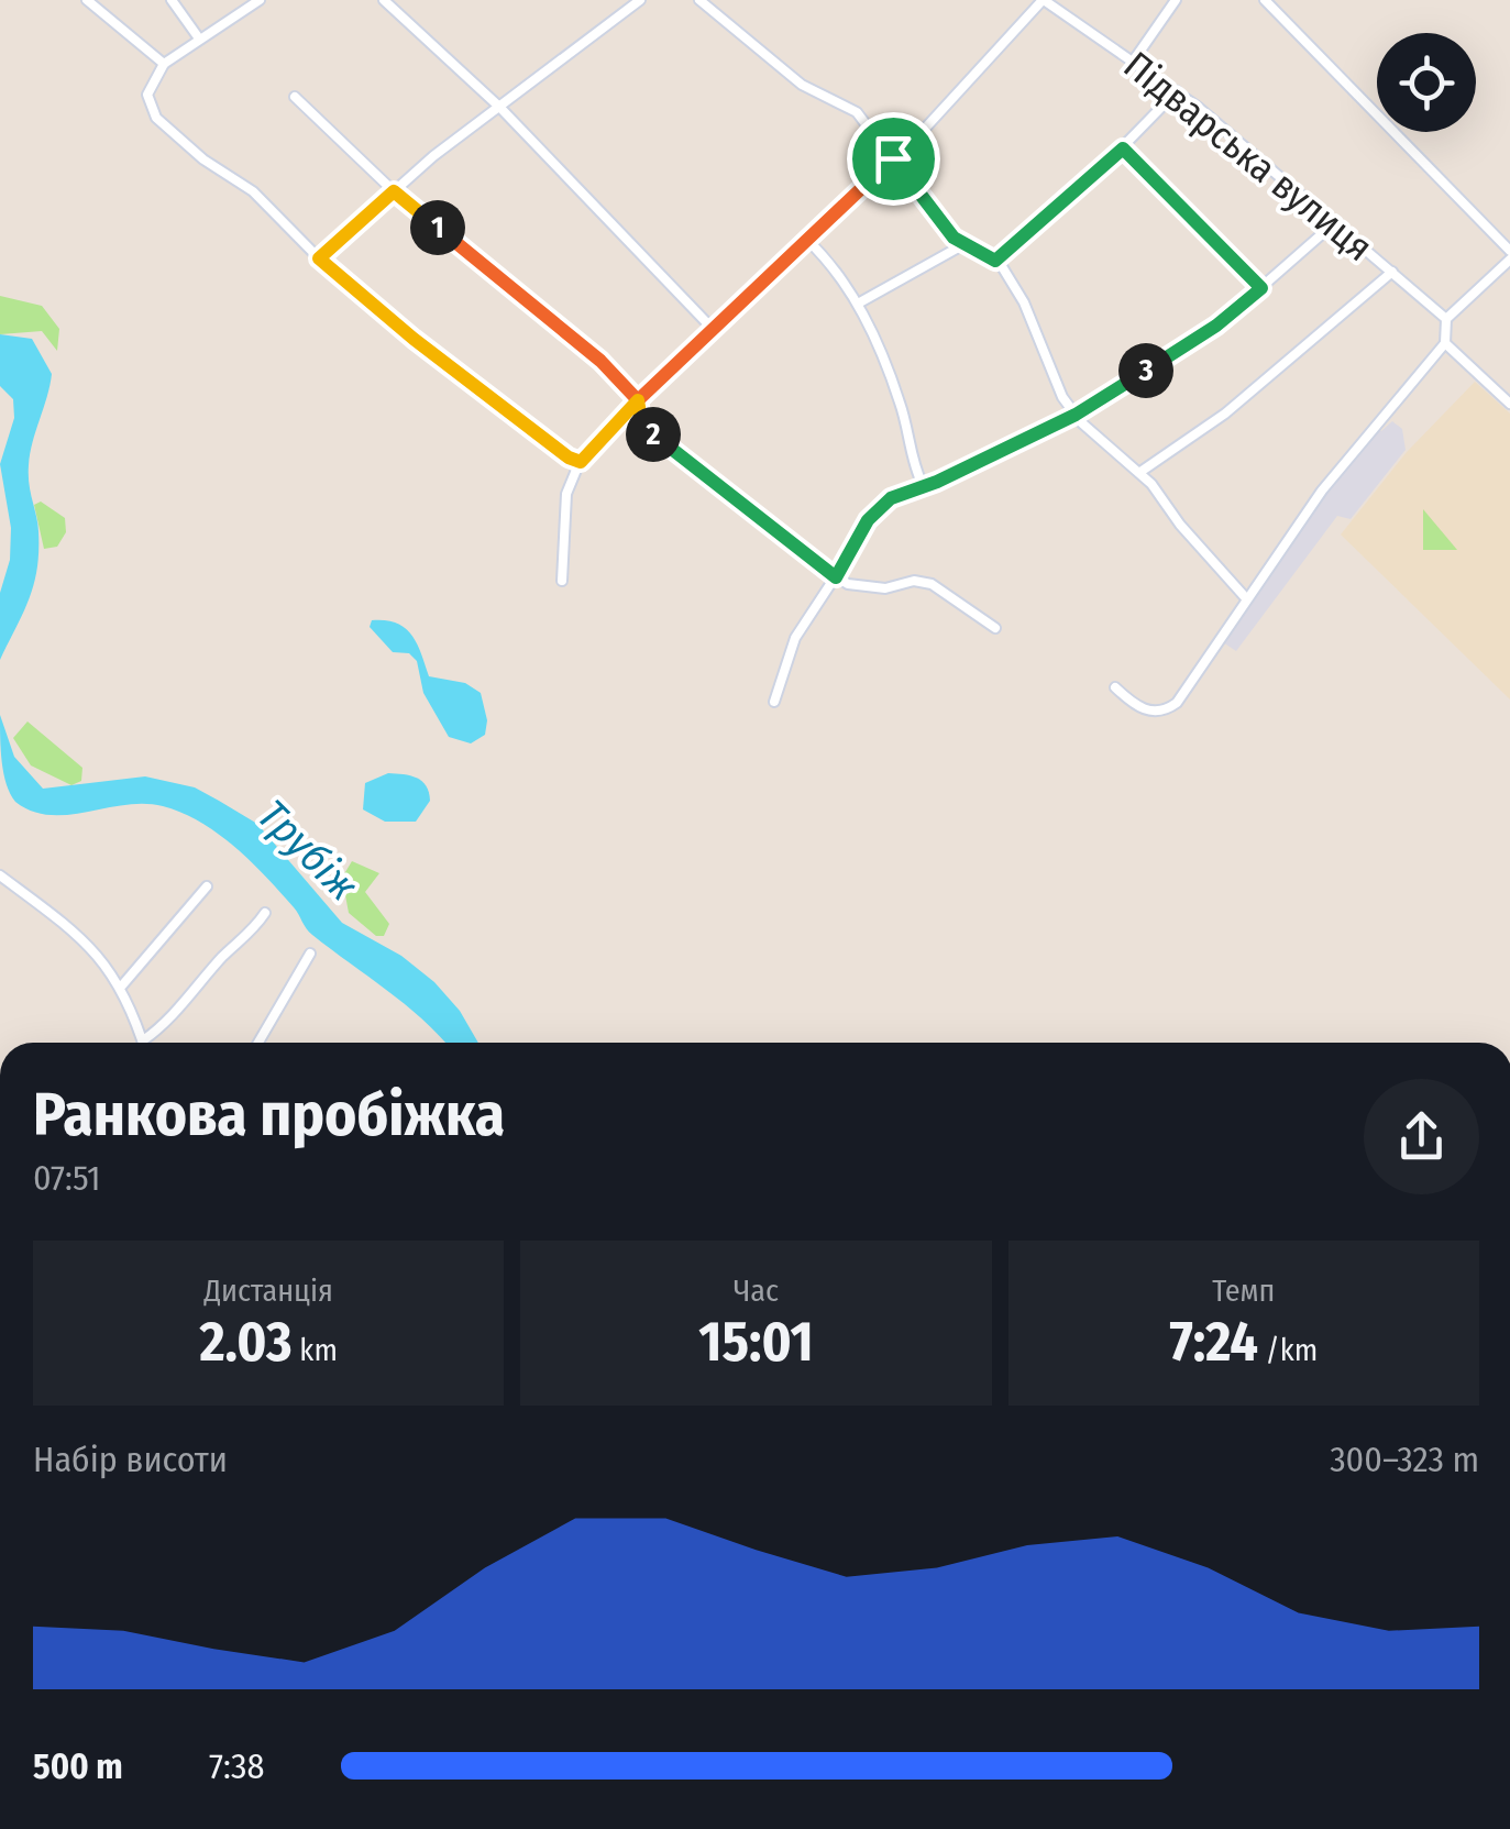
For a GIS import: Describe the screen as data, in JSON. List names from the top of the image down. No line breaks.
{"streets":{"street":["Підварська вулиця"]},"water":["Трубіж"],"page":{"pins":["1","3","2"],"heading":["Ранкова пробіжка","07:51"],"stats":[["Дистанція","2.03 km"],["Час","15:01"],["Темп","7:24 /km"]],"chart":["Набір висоти","300–323 m"],"list":[{"name":"500 m","note":"7:38"}]}}
